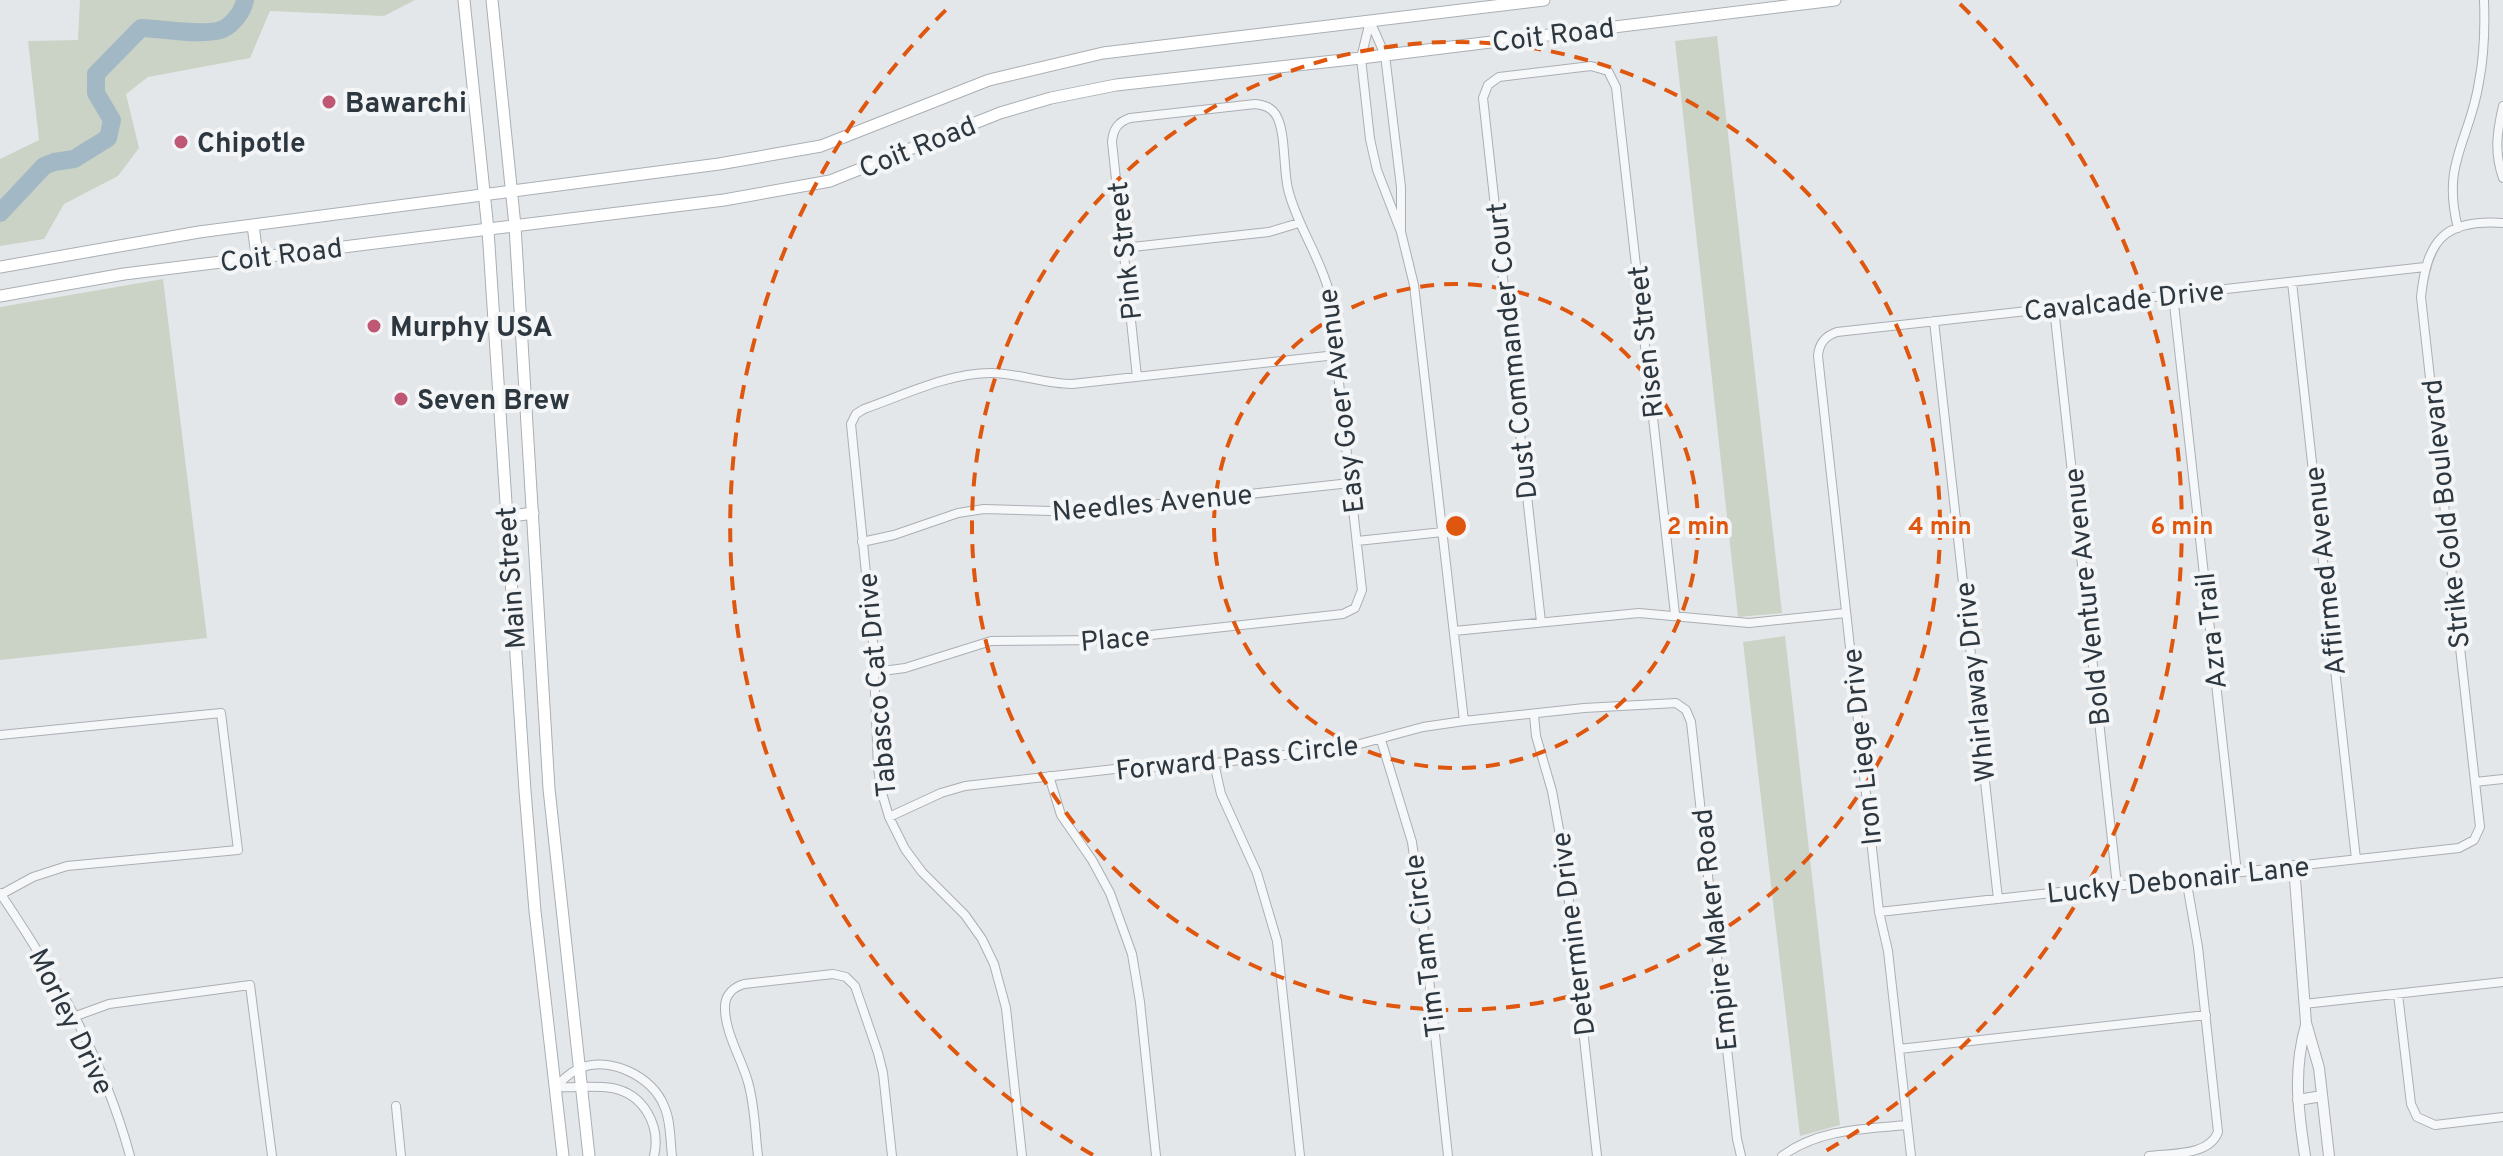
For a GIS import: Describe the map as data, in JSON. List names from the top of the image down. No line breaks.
{"streets":{"main road":["Coit Road","Main Street"],"street":["Pink Street","Cavalcade Drive","Risen Street","Dust Commander Court","Easy Goer Avenue","Needles Avenue","Strike Gold Boulevard","Affirmed Avenue","Bold Venture Avenue","Azra Trail","Place","Whirlaway Drive","Tabasco Cat Drive","Iron Liege Drive","Forward Pass Circle","Lucky Debonair Lane","Empire Maker Road","Determine Drive","Tim Tam Circle","Morley Drive"]},"crossings":[["Coit Road","Main Street"],["Pink Street","Easy Goer Avenue"],["Pink Street","Tabasco Cat Drive"],["Cavalcade Drive","Strike Gold Boulevard"],["Cavalcade Drive","Affirmed Avenue"],["Cavalcade Drive","Bold Venture Avenue"],["Cavalcade Drive","Azra Trail"],["Cavalcade Drive","Whirlaway Drive"],["Cavalcade Drive","Iron Liege Drive"],["Risen Street","Dust Commander Court"],["Easy Goer Avenue","Needles Avenue"],["Easy Goer Avenue","Place"],["Needles Avenue","Tabasco Cat Drive"],["Strike Gold Boulevard","Lucky Debonair Lane"],["Affirmed Avenue","Lucky Debonair Lane"],["Bold Venture Avenue","Lucky Debonair Lane"],["Azra Trail","Lucky Debonair Lane"],["Place","Tabasco Cat Drive"],["Whirlaway Drive","Lucky Debonair Lane"],["Tabasco Cat Drive","Forward Pass Circle"],["Iron Liege Drive","Lucky Debonair Lane"],["Forward Pass Circle","Empire Maker Road"],["Forward Pass Circle","Determine Drive"],["Forward Pass Circle","Tim Tam Circle"]],"places":["Bawarchi","Chipotle","Murphy USA","Seven Brew"],"rings":["2 min","4 min","6 min"]}
